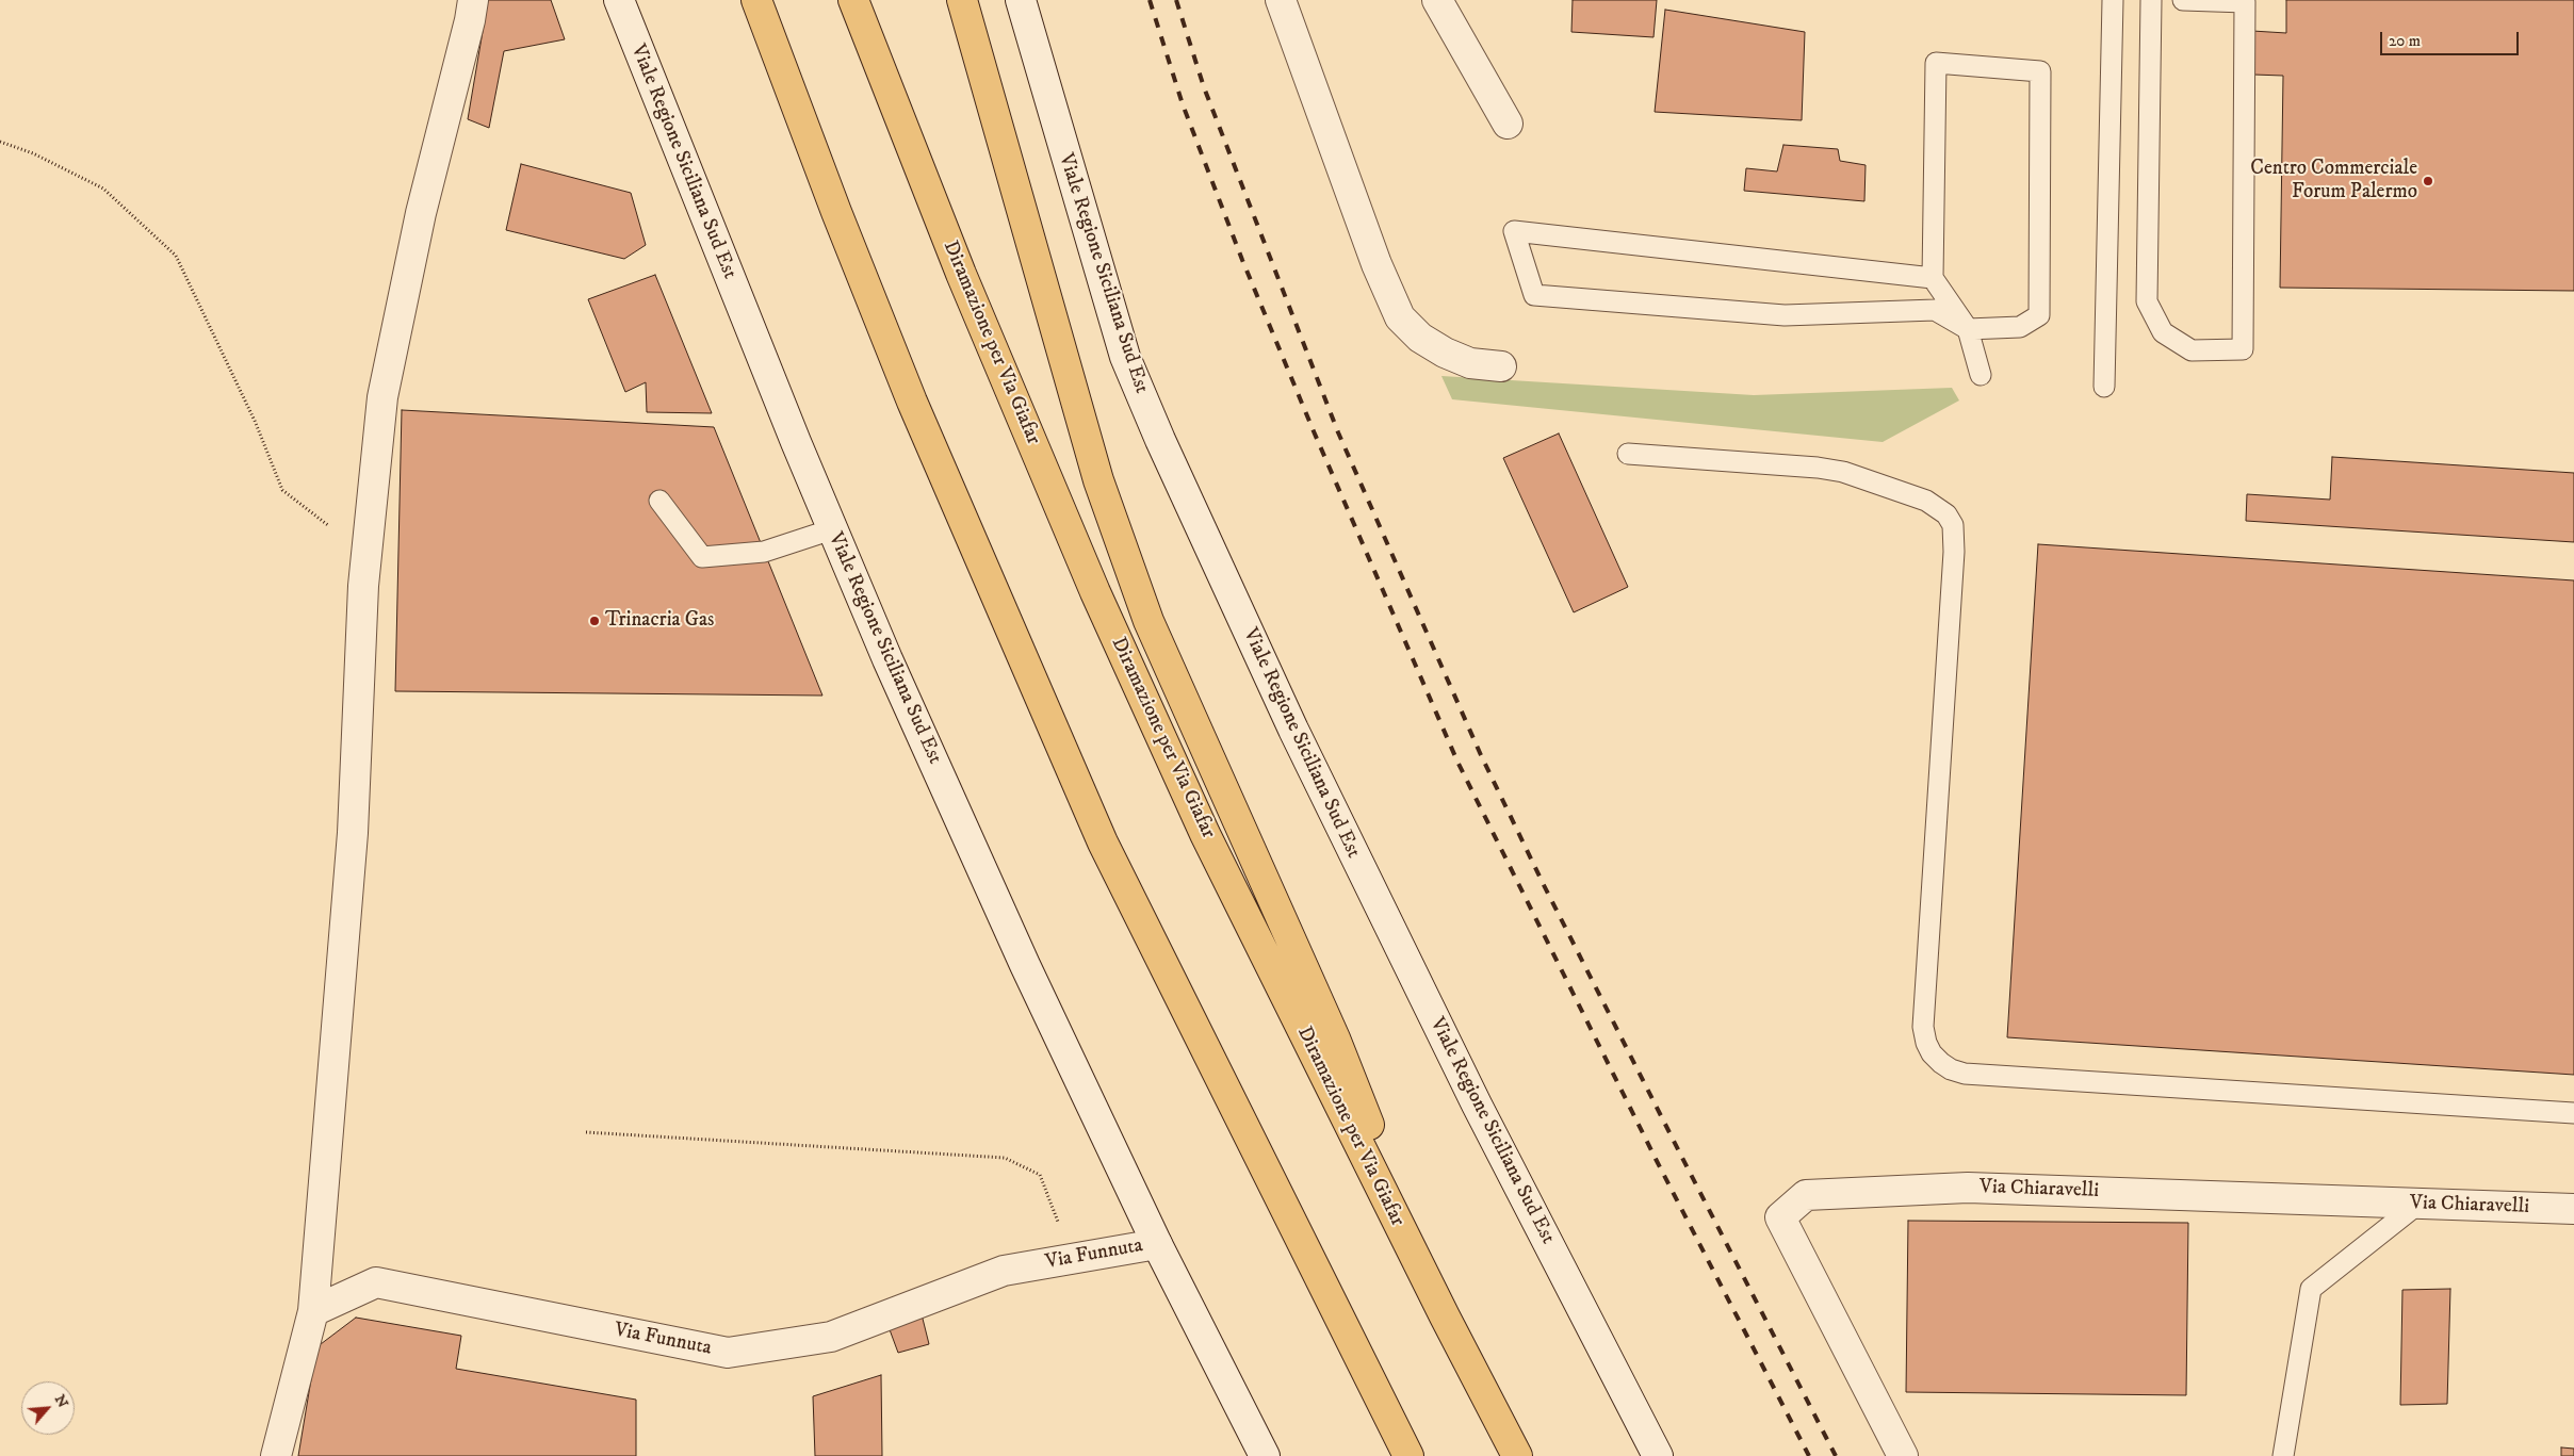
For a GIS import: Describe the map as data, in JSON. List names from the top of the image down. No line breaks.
{"streets":{"highway":["Diramazione per Via Giafar"],"street":["Viale Regione Siciliana Sud Est","Via Chiaravelli","Via Funnuta"]},"crossings":[["Viale Regione Siciliana Sud Est","Via Funnuta"]],"places":["Centro Commerciale Forum Palermo","Trinacria Gas"],"scale_bar":"20 m","north":"top right"}
